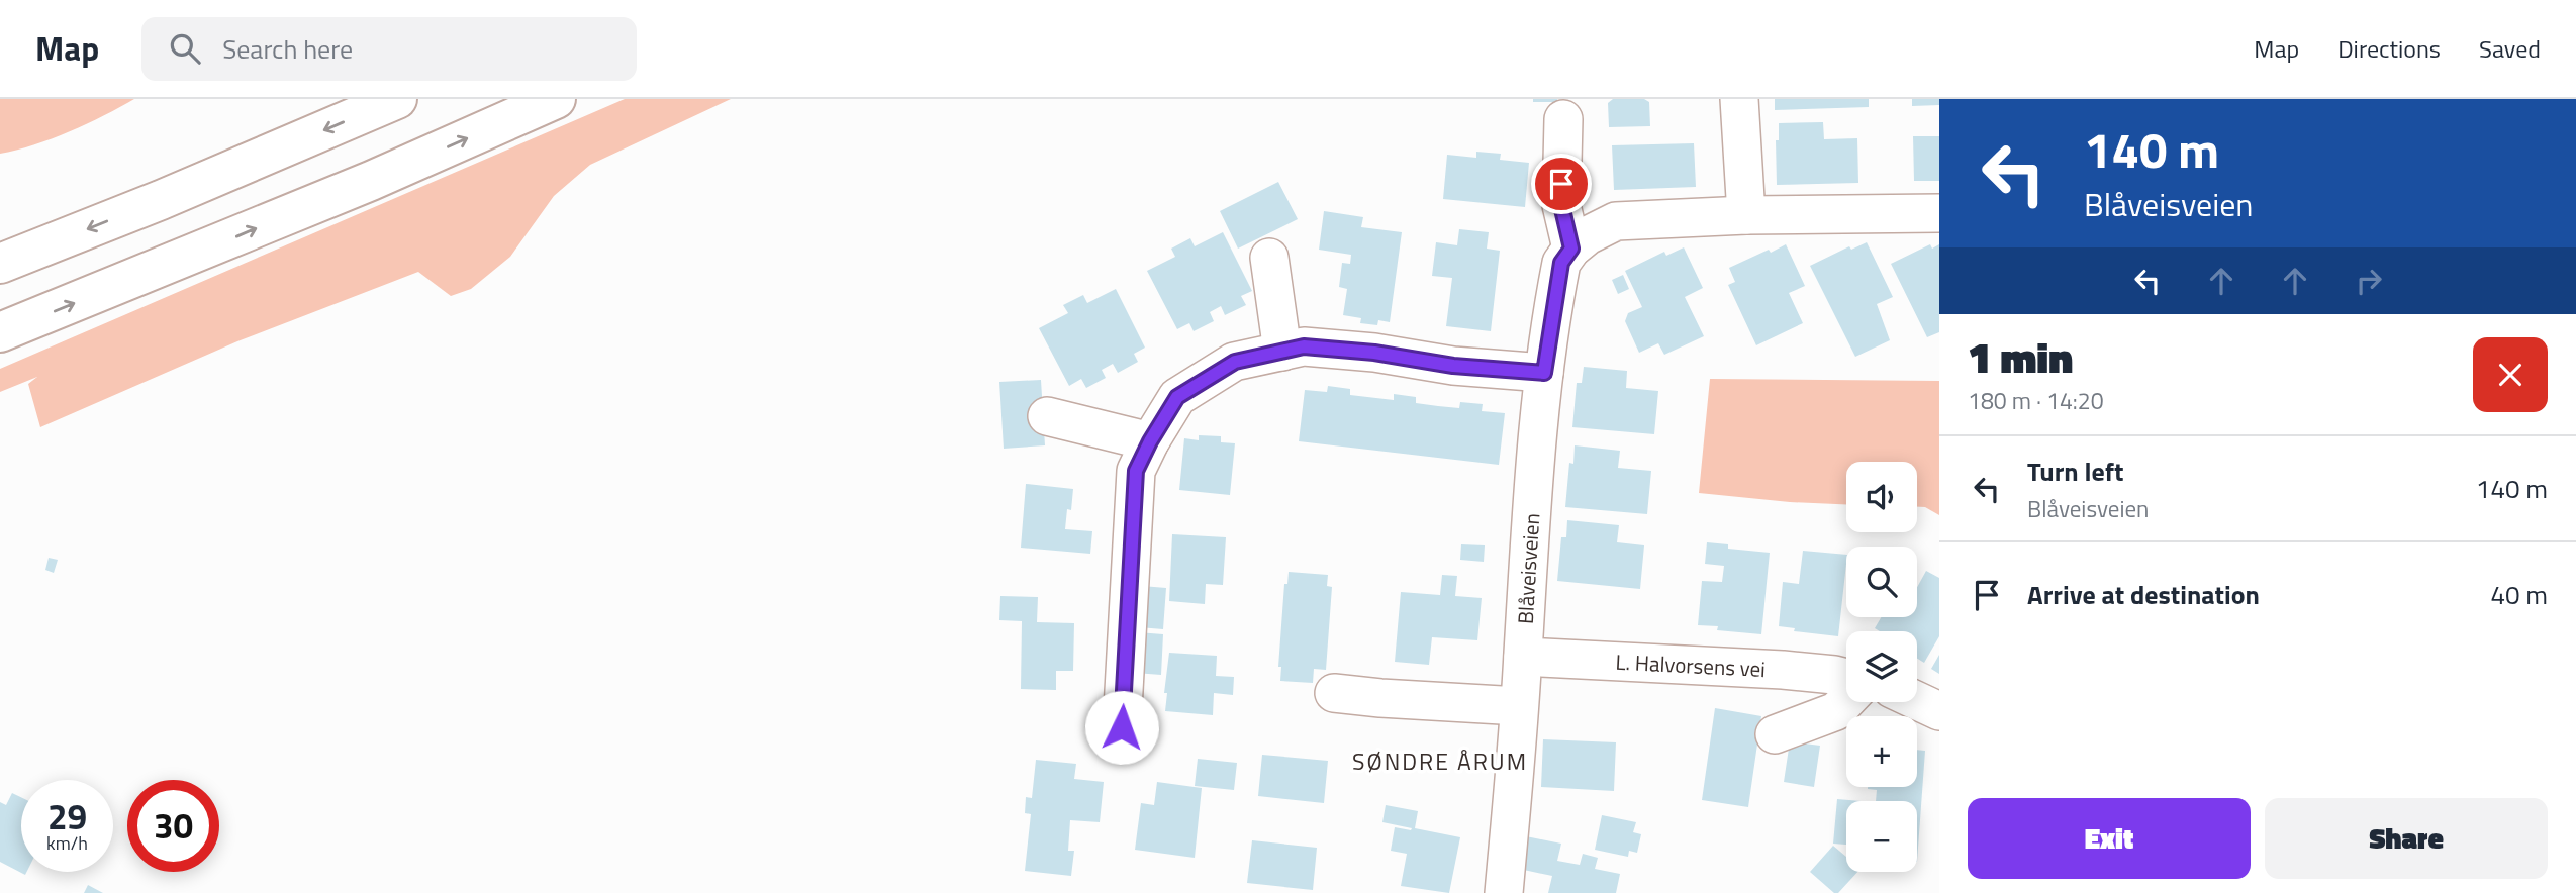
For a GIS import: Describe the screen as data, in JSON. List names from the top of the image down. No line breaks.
{"streets":{"street":["Blåveisveien","L. Halvorsens vei"]},"crossings":[["Blåveisveien","L. Halvorsens vei"]],"districts":["SØNDRE ÅRUM"],"page":{"header":"Map","search":"Search here","nav":["Map","Directions","Saved"],"turn":["140 m","Blåveisveien"],"heading":["1 min","180 m · 14:20"],"list":[{"name":"Turn left","note":"Blåveisveien","value":"140 m"},{"name":"Arrive at destination","value":"40 m"}],"map_buttons":["+","−"],"speed":"29 km/h","limit":"30","buttons":["Exit","Share"]}}
